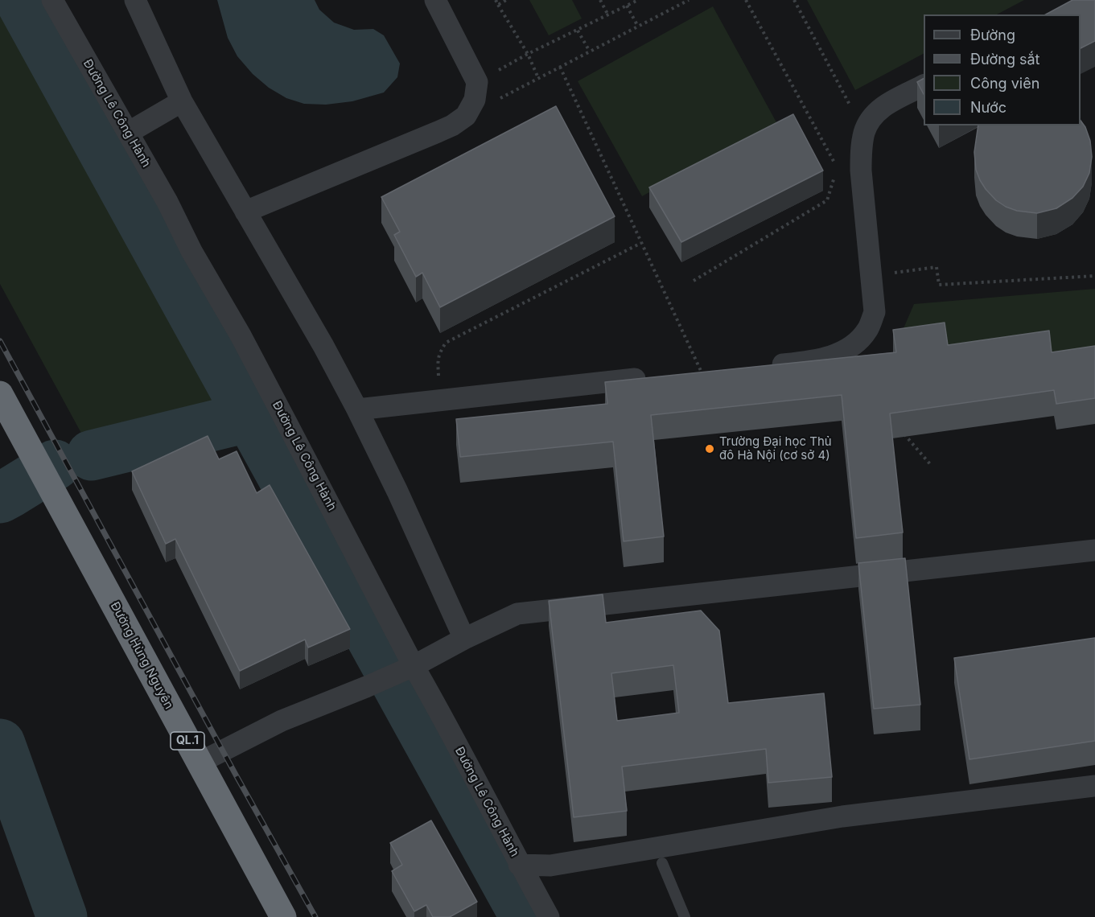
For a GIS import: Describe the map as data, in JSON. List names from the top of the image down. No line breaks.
{"streets":{"highway":["Đường Hùng Nguyên","QL.1"],"street":["Đường Lê Công Hành"]},"places":["Trường Đại học Thủ đô Hà Nội (cơ sở 4)"],"legend":["Đường","Đường sắt","Công viên","Nước"]}
